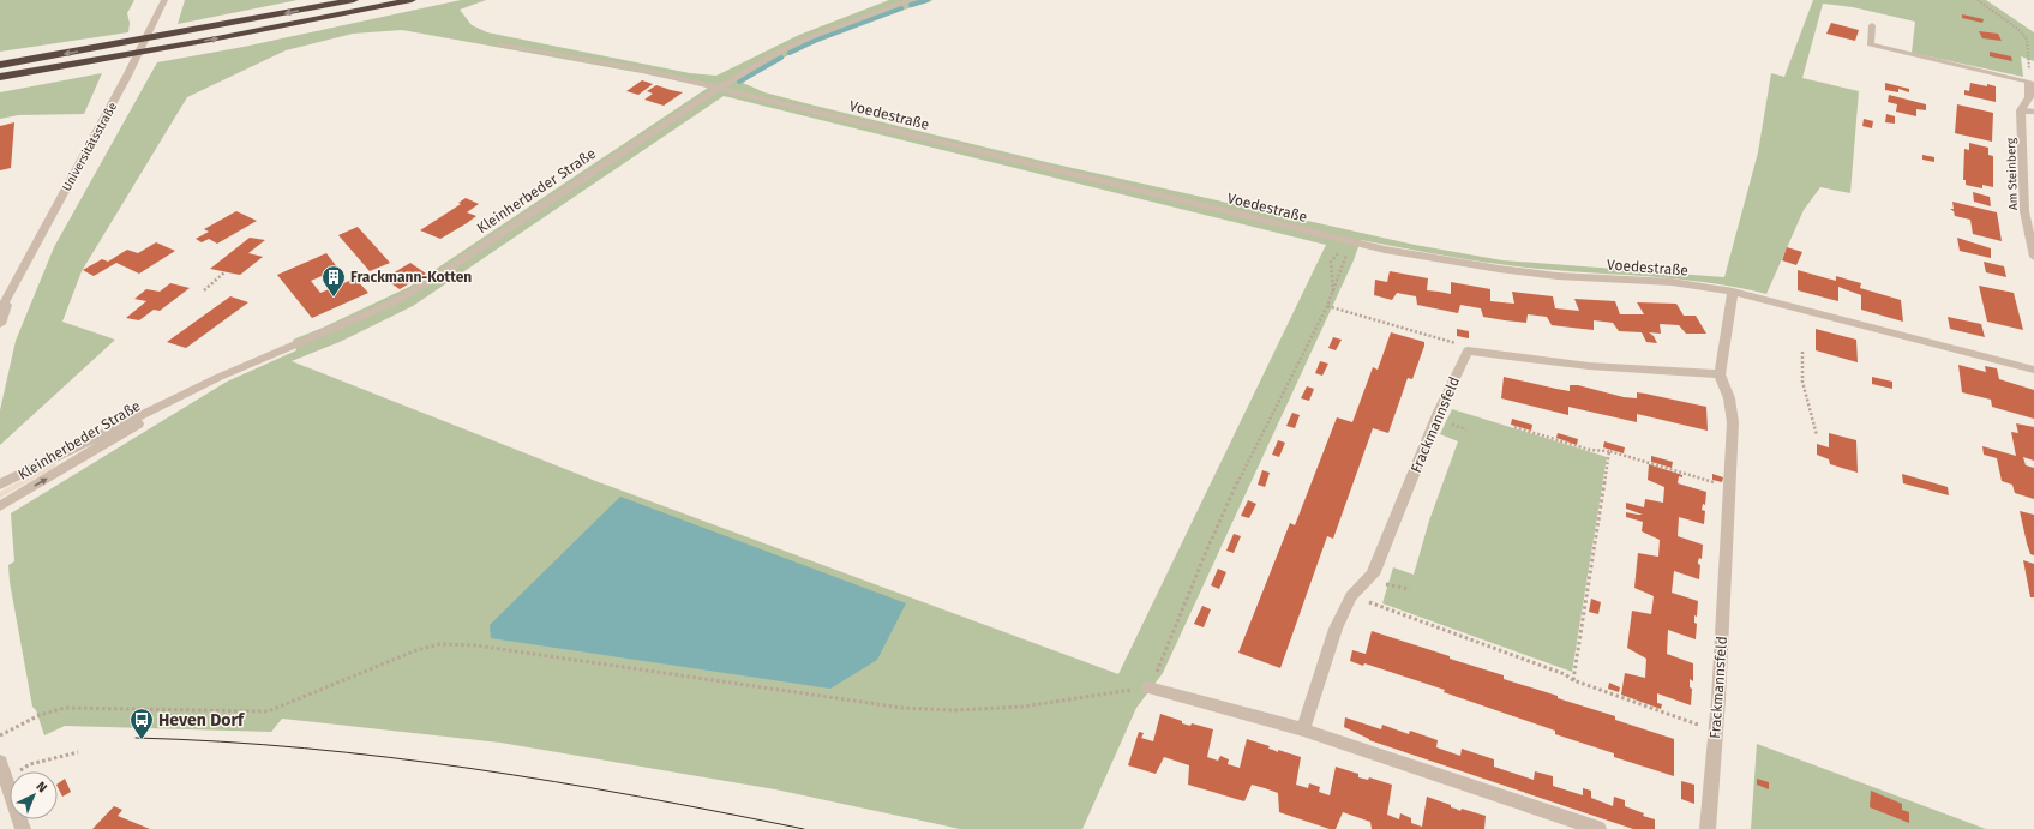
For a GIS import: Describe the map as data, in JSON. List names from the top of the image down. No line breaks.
{"streets":{"street":["Voedestraße","Universitätsstraße","Am Steinberg","Kleinherbeder Straße","Frackmannsfeld"]},"crossings":[["Voedestraße","Kleinherbeder Straße"],["Voedestraße","Frackmannsfeld"]],"places":{"building":["Frackmann-Kotten"],"bus stop":["Heven Dorf"]},"north":"top right"}
